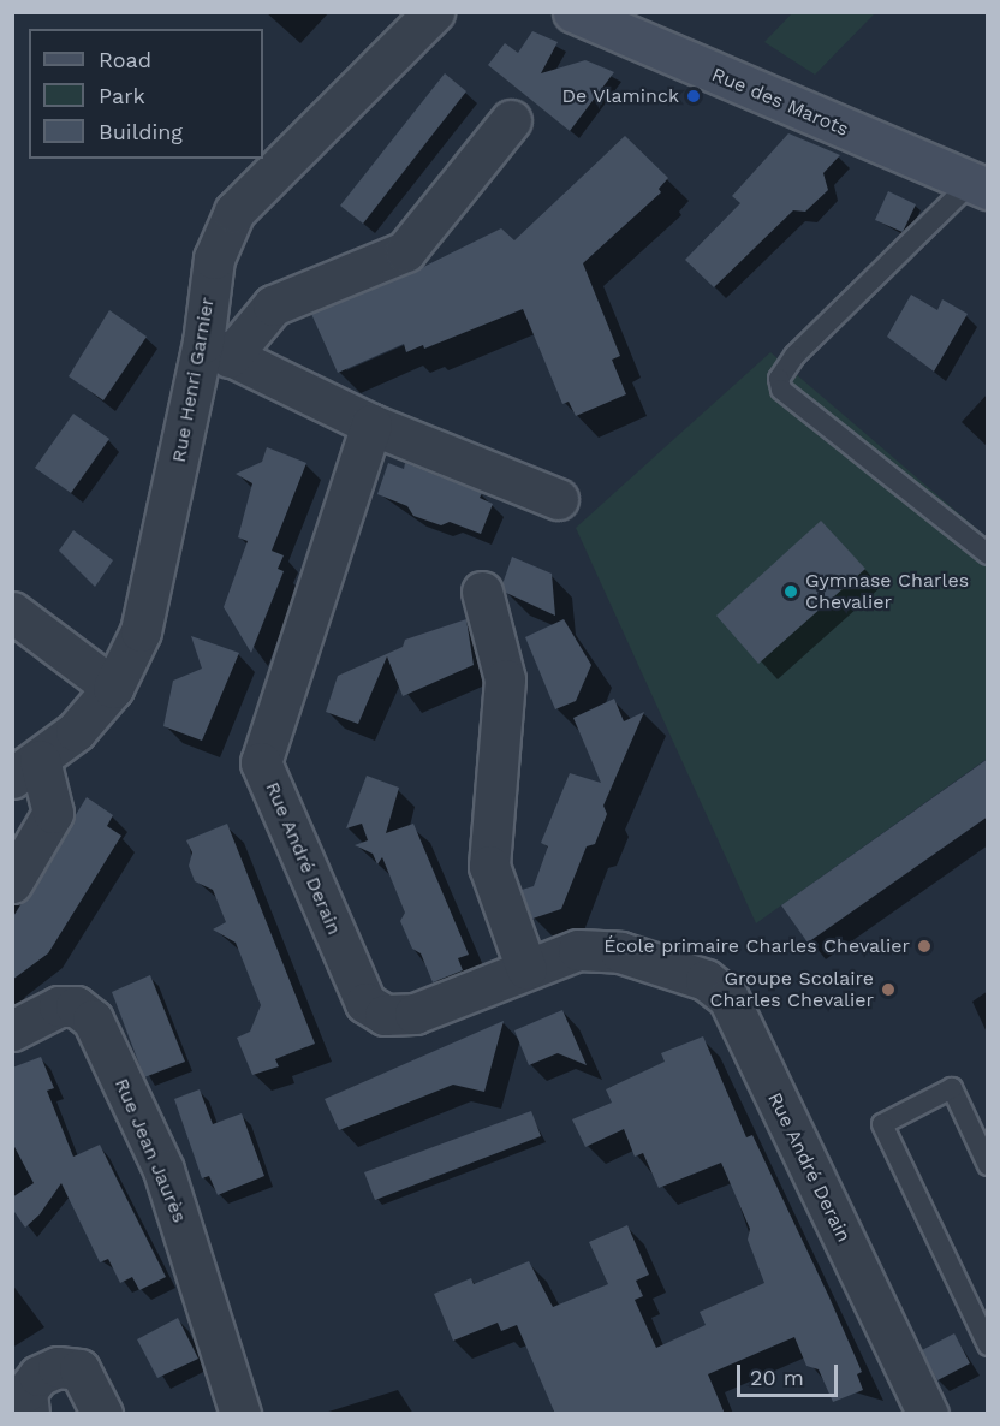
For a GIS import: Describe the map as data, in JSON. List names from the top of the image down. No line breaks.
{"streets":{"main road":["Rue des Marots"],"street":["Rue Henri Garnier","Rue André Derain","Rue Jean Jaurès"]},"places":["De Vlaminck","Gymnase Charles Chevalier","École primaire Charles Chevalier","Groupe Scolaire Charles Chevalier"],"legend":["Road","Park","Building"],"scale_bar":"20 m"}
